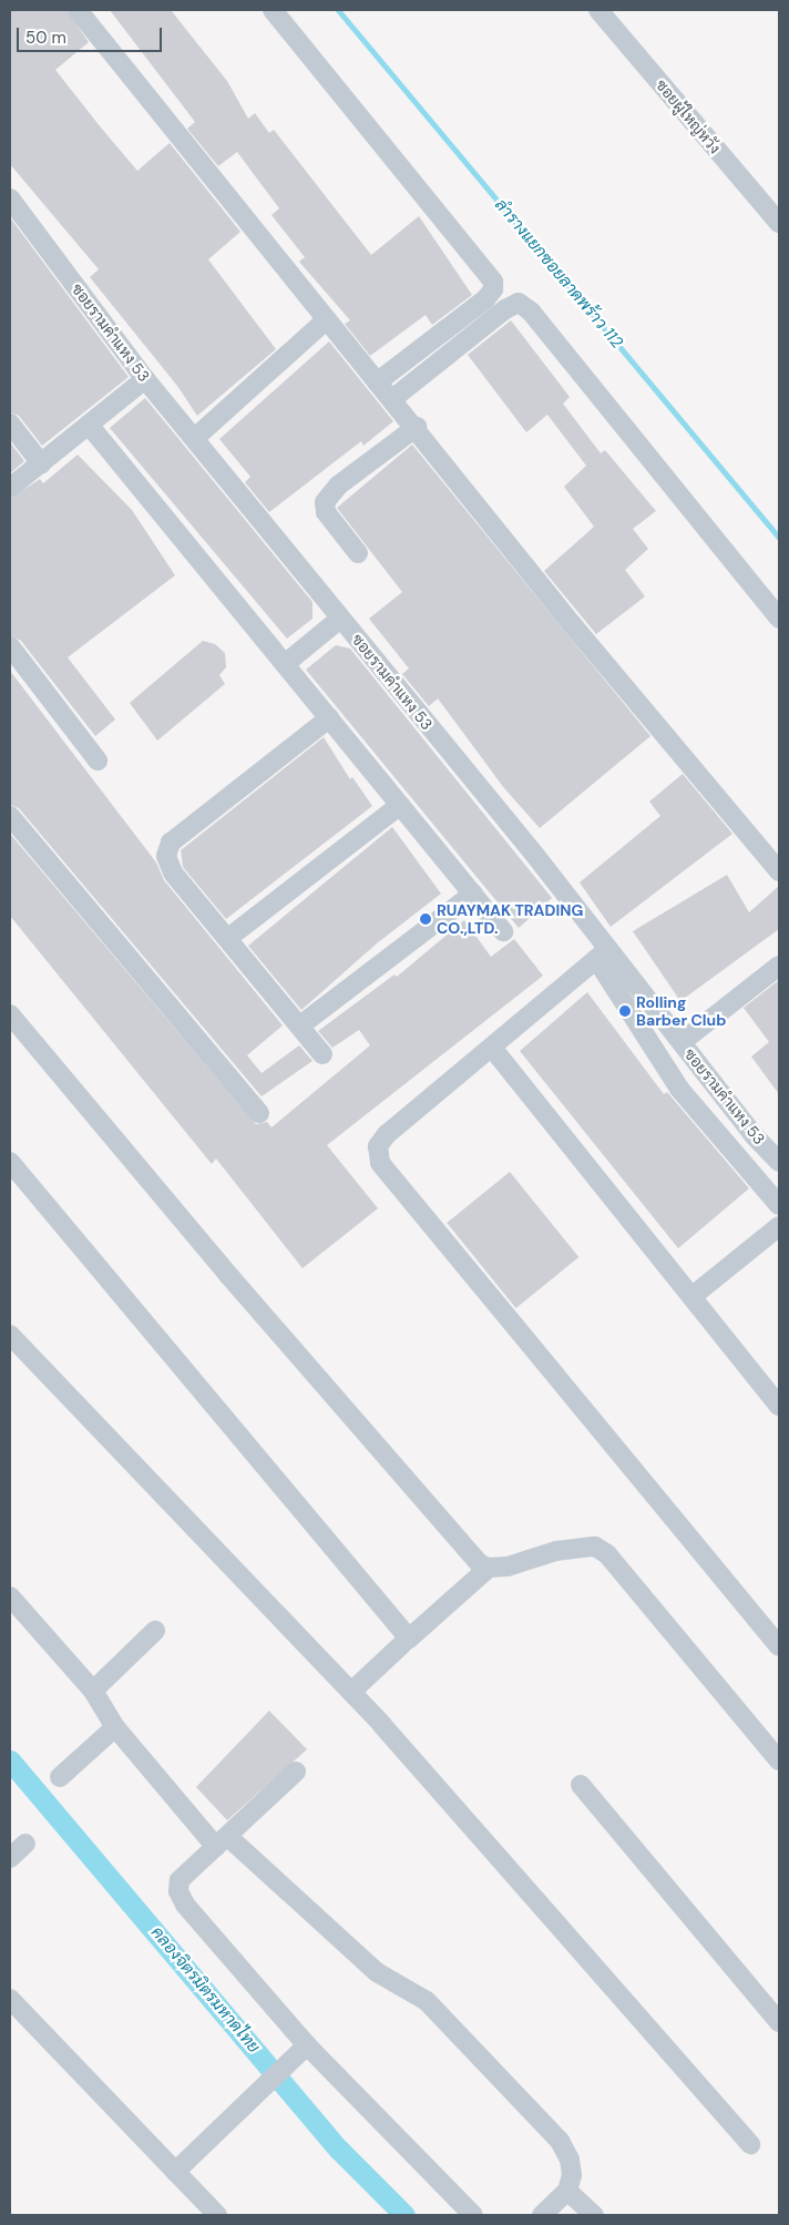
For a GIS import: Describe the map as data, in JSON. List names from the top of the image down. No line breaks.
{"streets":{"street":["ซอยผู้ใหญ่หวัง","ซอยรามคำแหง 53"]},"water":["ลำรางแยกซอยลาดพร้าว 112","คลองจิตรมิตรมหาดไทย"],"places":["RUAYMAK TRADING CO.,LTD.","Rolling Barber Club"],"scale_bar":"50 m"}
